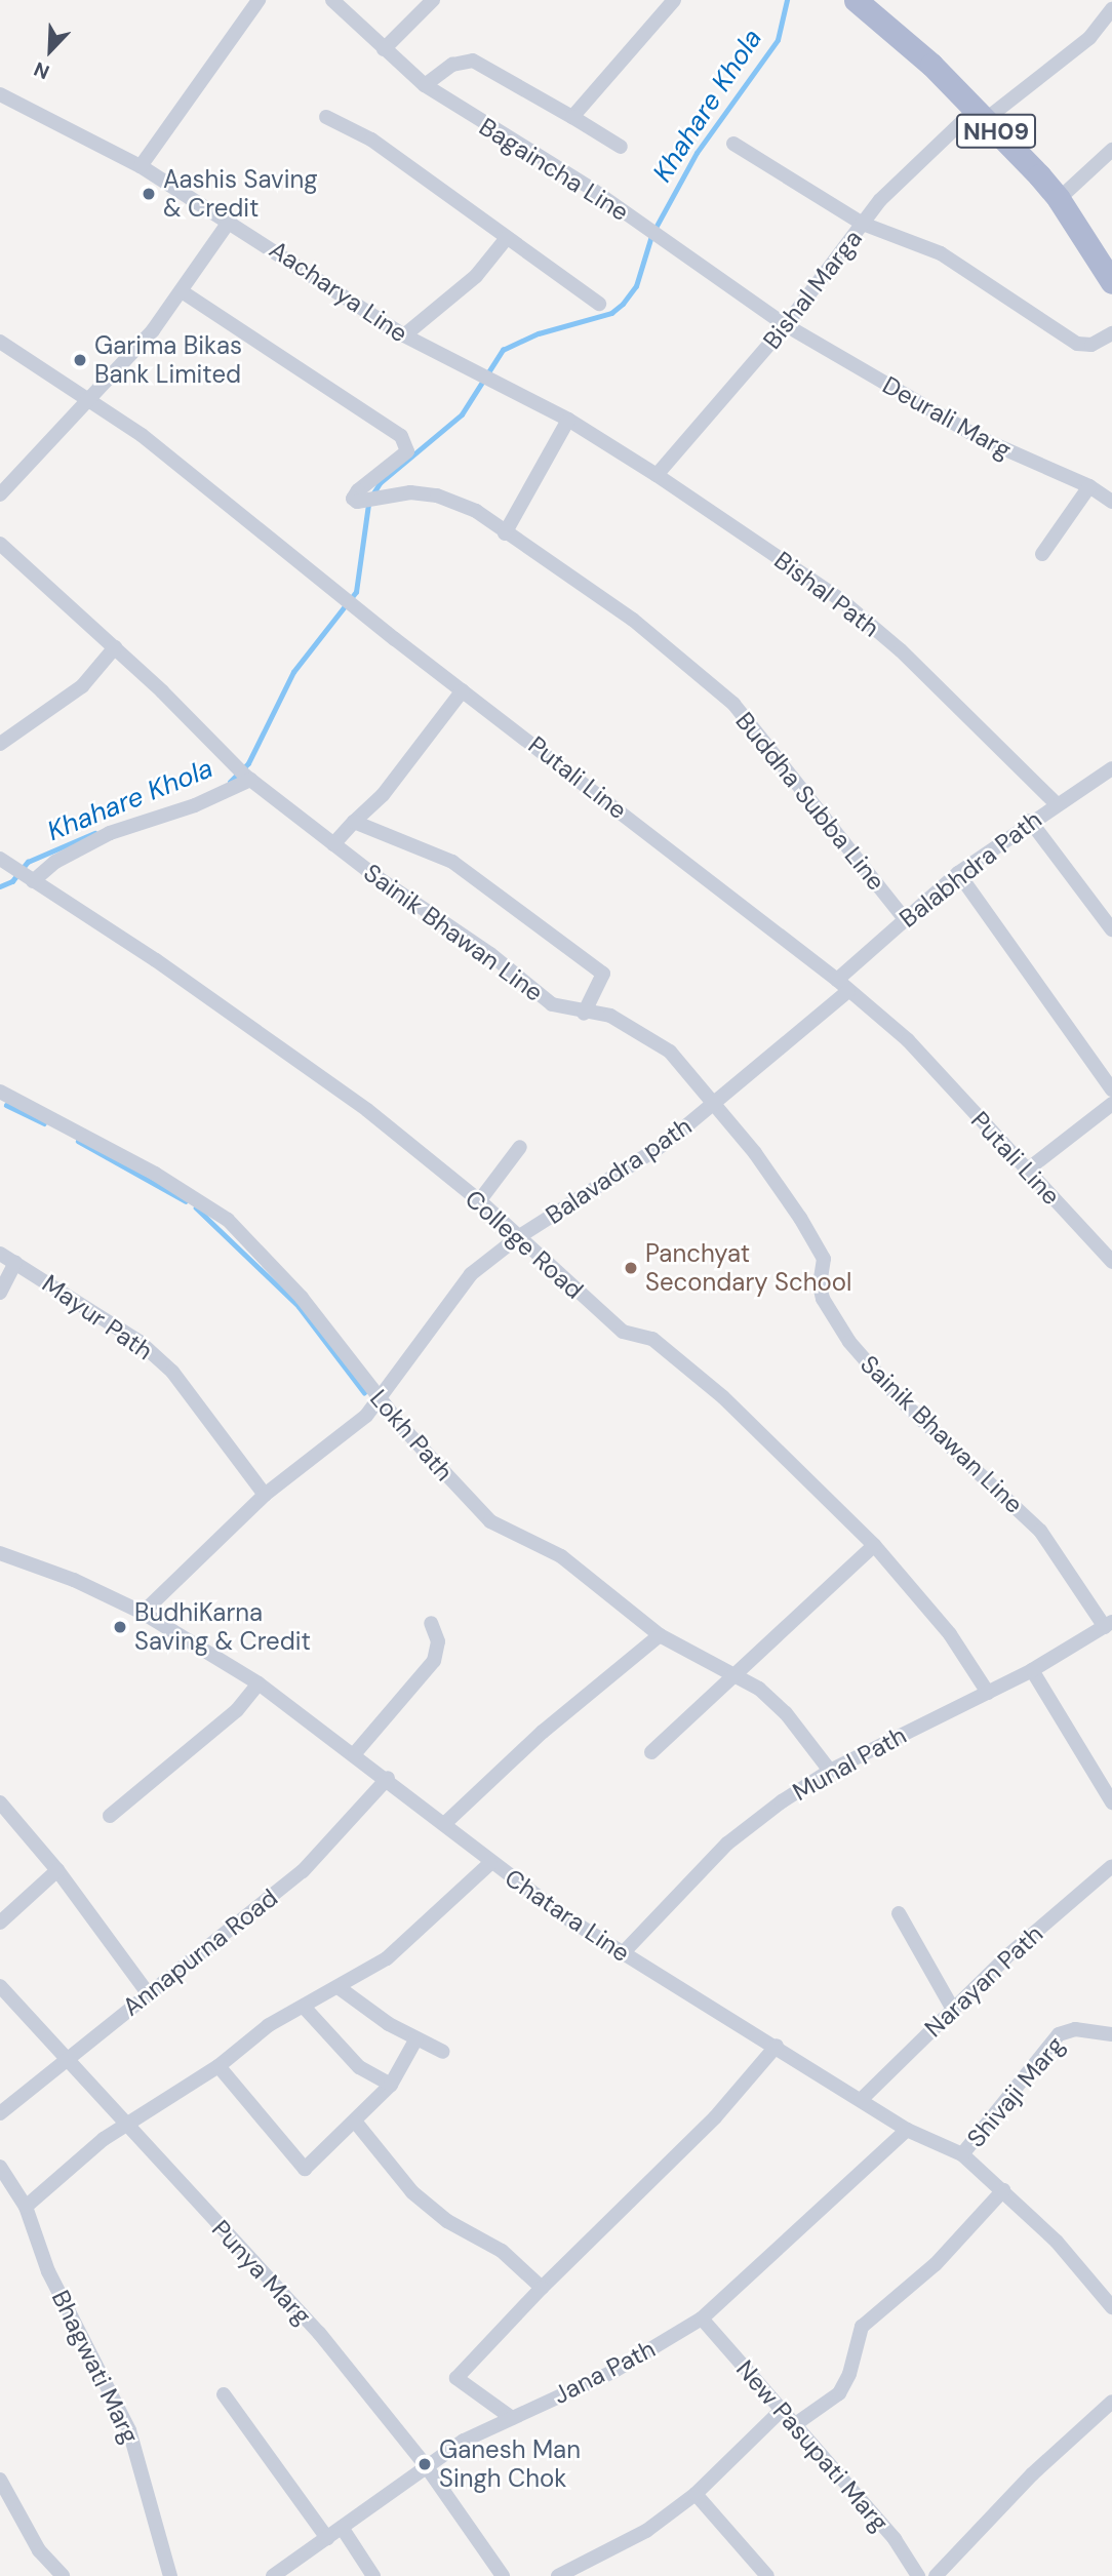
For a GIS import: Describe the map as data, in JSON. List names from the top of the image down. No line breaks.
{"streets":{"main road":["NH09"],"street":["Bagaincha Line","Bishal Marga","Aacharya Line","Deurali Marg","Bishal Path","Putali Line","Buddha Subba Line","Balabhdra Path","Sainik Bhawan Line","Balavadra path","College Road","Mayur Path","Lokh Path","Munal Path","Chatara Line","Annapurna Road","Narayan Path","Shivaji Marg","Punya Marg","Bhagwati Marg","Jana Path","New Pasupati Marg"]},"crossings":[["NH09","Bishal Marga"],["Bagaincha Line","Bishal Marga"],["Bagaincha Line","Deurali Marg"],["Bishal Marga","Deurali Marg"],["Bishal Marga","Bishal Path"],["Aacharya Line","Bishal Path"],["Bishal Path","Balabhdra Path"],["Putali Line","Balabhdra Path"],["Putali Line","Balavadra path"],["Buddha Subba Line","Balabhdra Path"],["Balabhdra Path","Balavadra path"],["Sainik Bhawan Line","Balavadra path"],["Sainik Bhawan Line","Munal Path"],["Balavadra path","College Road"],["Balavadra path","Mayur Path"],["Balavadra path","Lokh Path"],["Balavadra path","Chatara Line"],["College Road","Munal Path"],["Lokh Path","Munal Path"],["Munal Path","Chatara Line"],["Chatara Line","Annapurna Road"],["Chatara Line","Narayan Path"],["Chatara Line","Shivaji Marg"],["Chatara Line","Jana Path"],["Annapurna Road","Punya Marg"],["Punya Marg","Jana Path"],["Jana Path","New Pasupati Marg"]],"water":["Khahare Khola"],"places":["Aashis Saving & Credit","Garima Bikas Bank Limited","Panchyat Secondary School","BudhiKarna Saving & Credit","Ganesh Man Singh Chok"],"north":"bottom left"}
